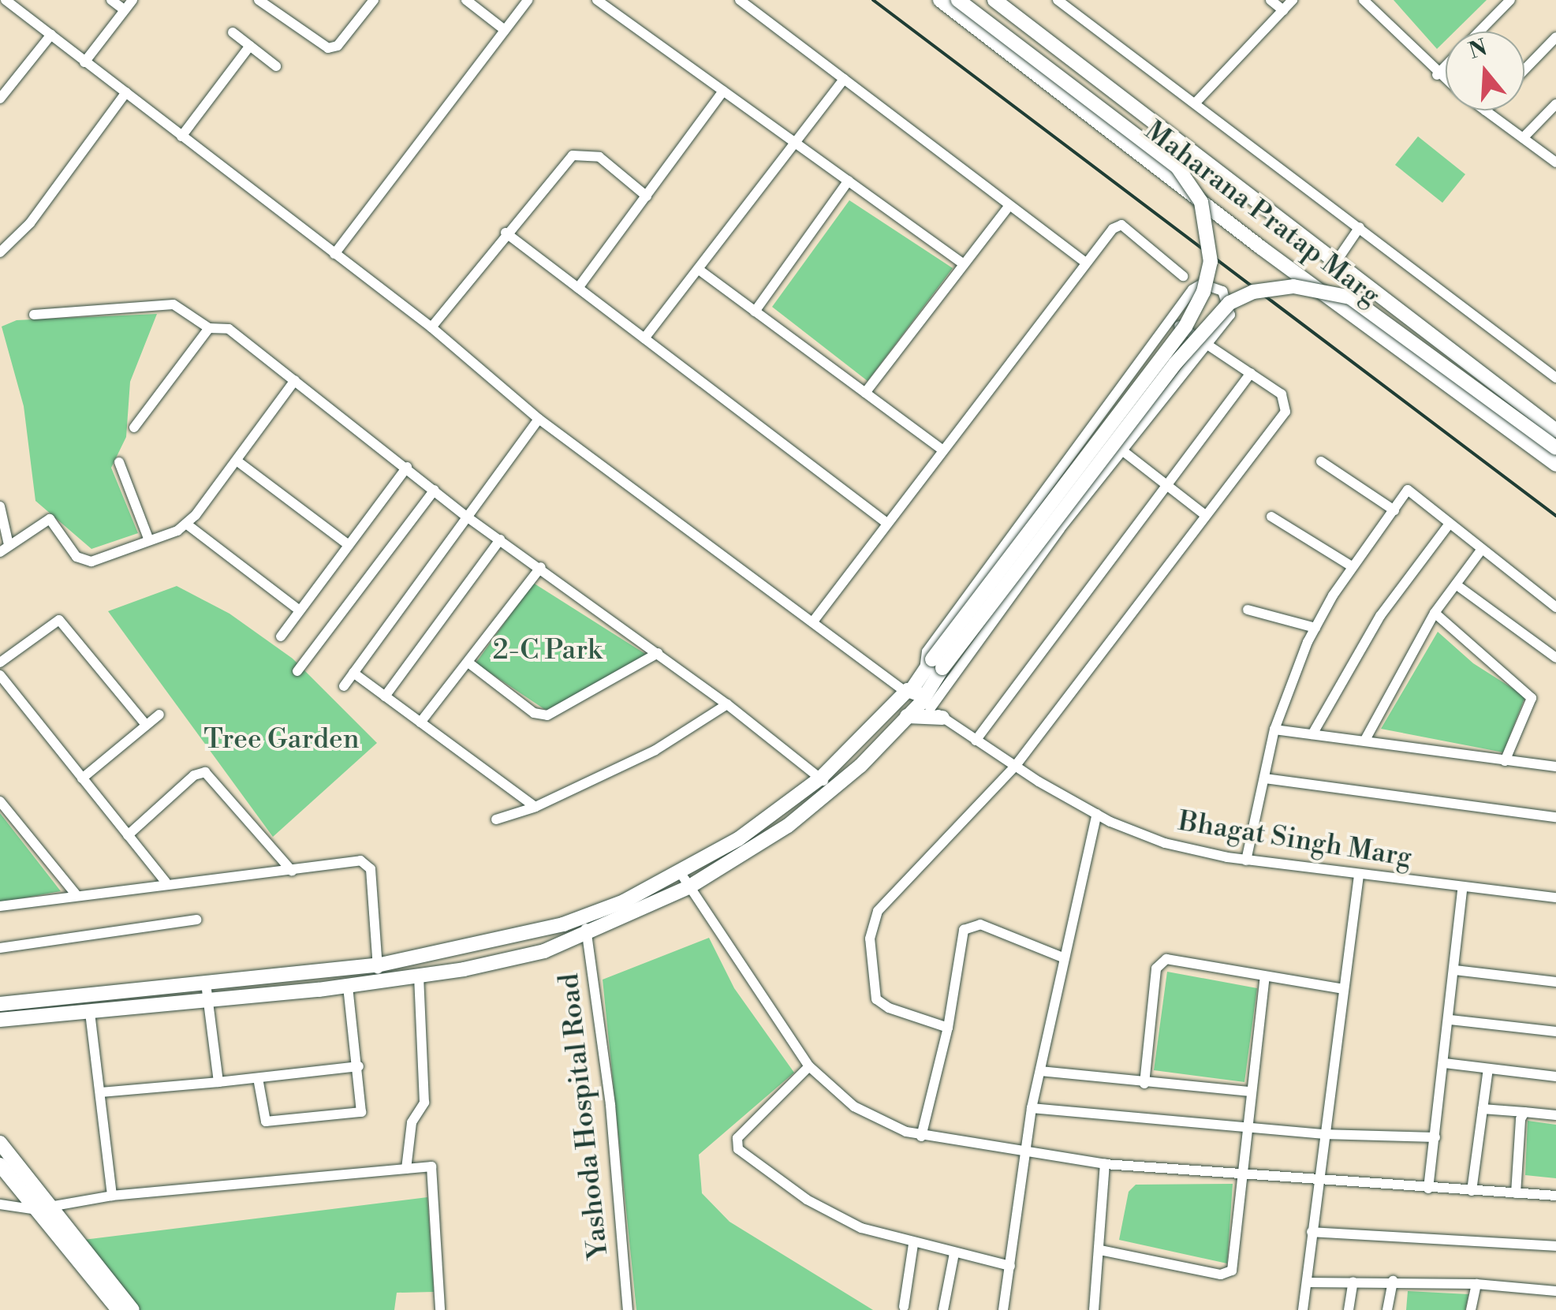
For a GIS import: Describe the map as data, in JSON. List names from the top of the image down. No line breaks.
{"streets":{"street":["Maharana Pratap Marg","Bhagat Singh Marg","Yashoda Hospital Road"]},"parks":["2-C Park","Tree Garden"],"north":"top"}
